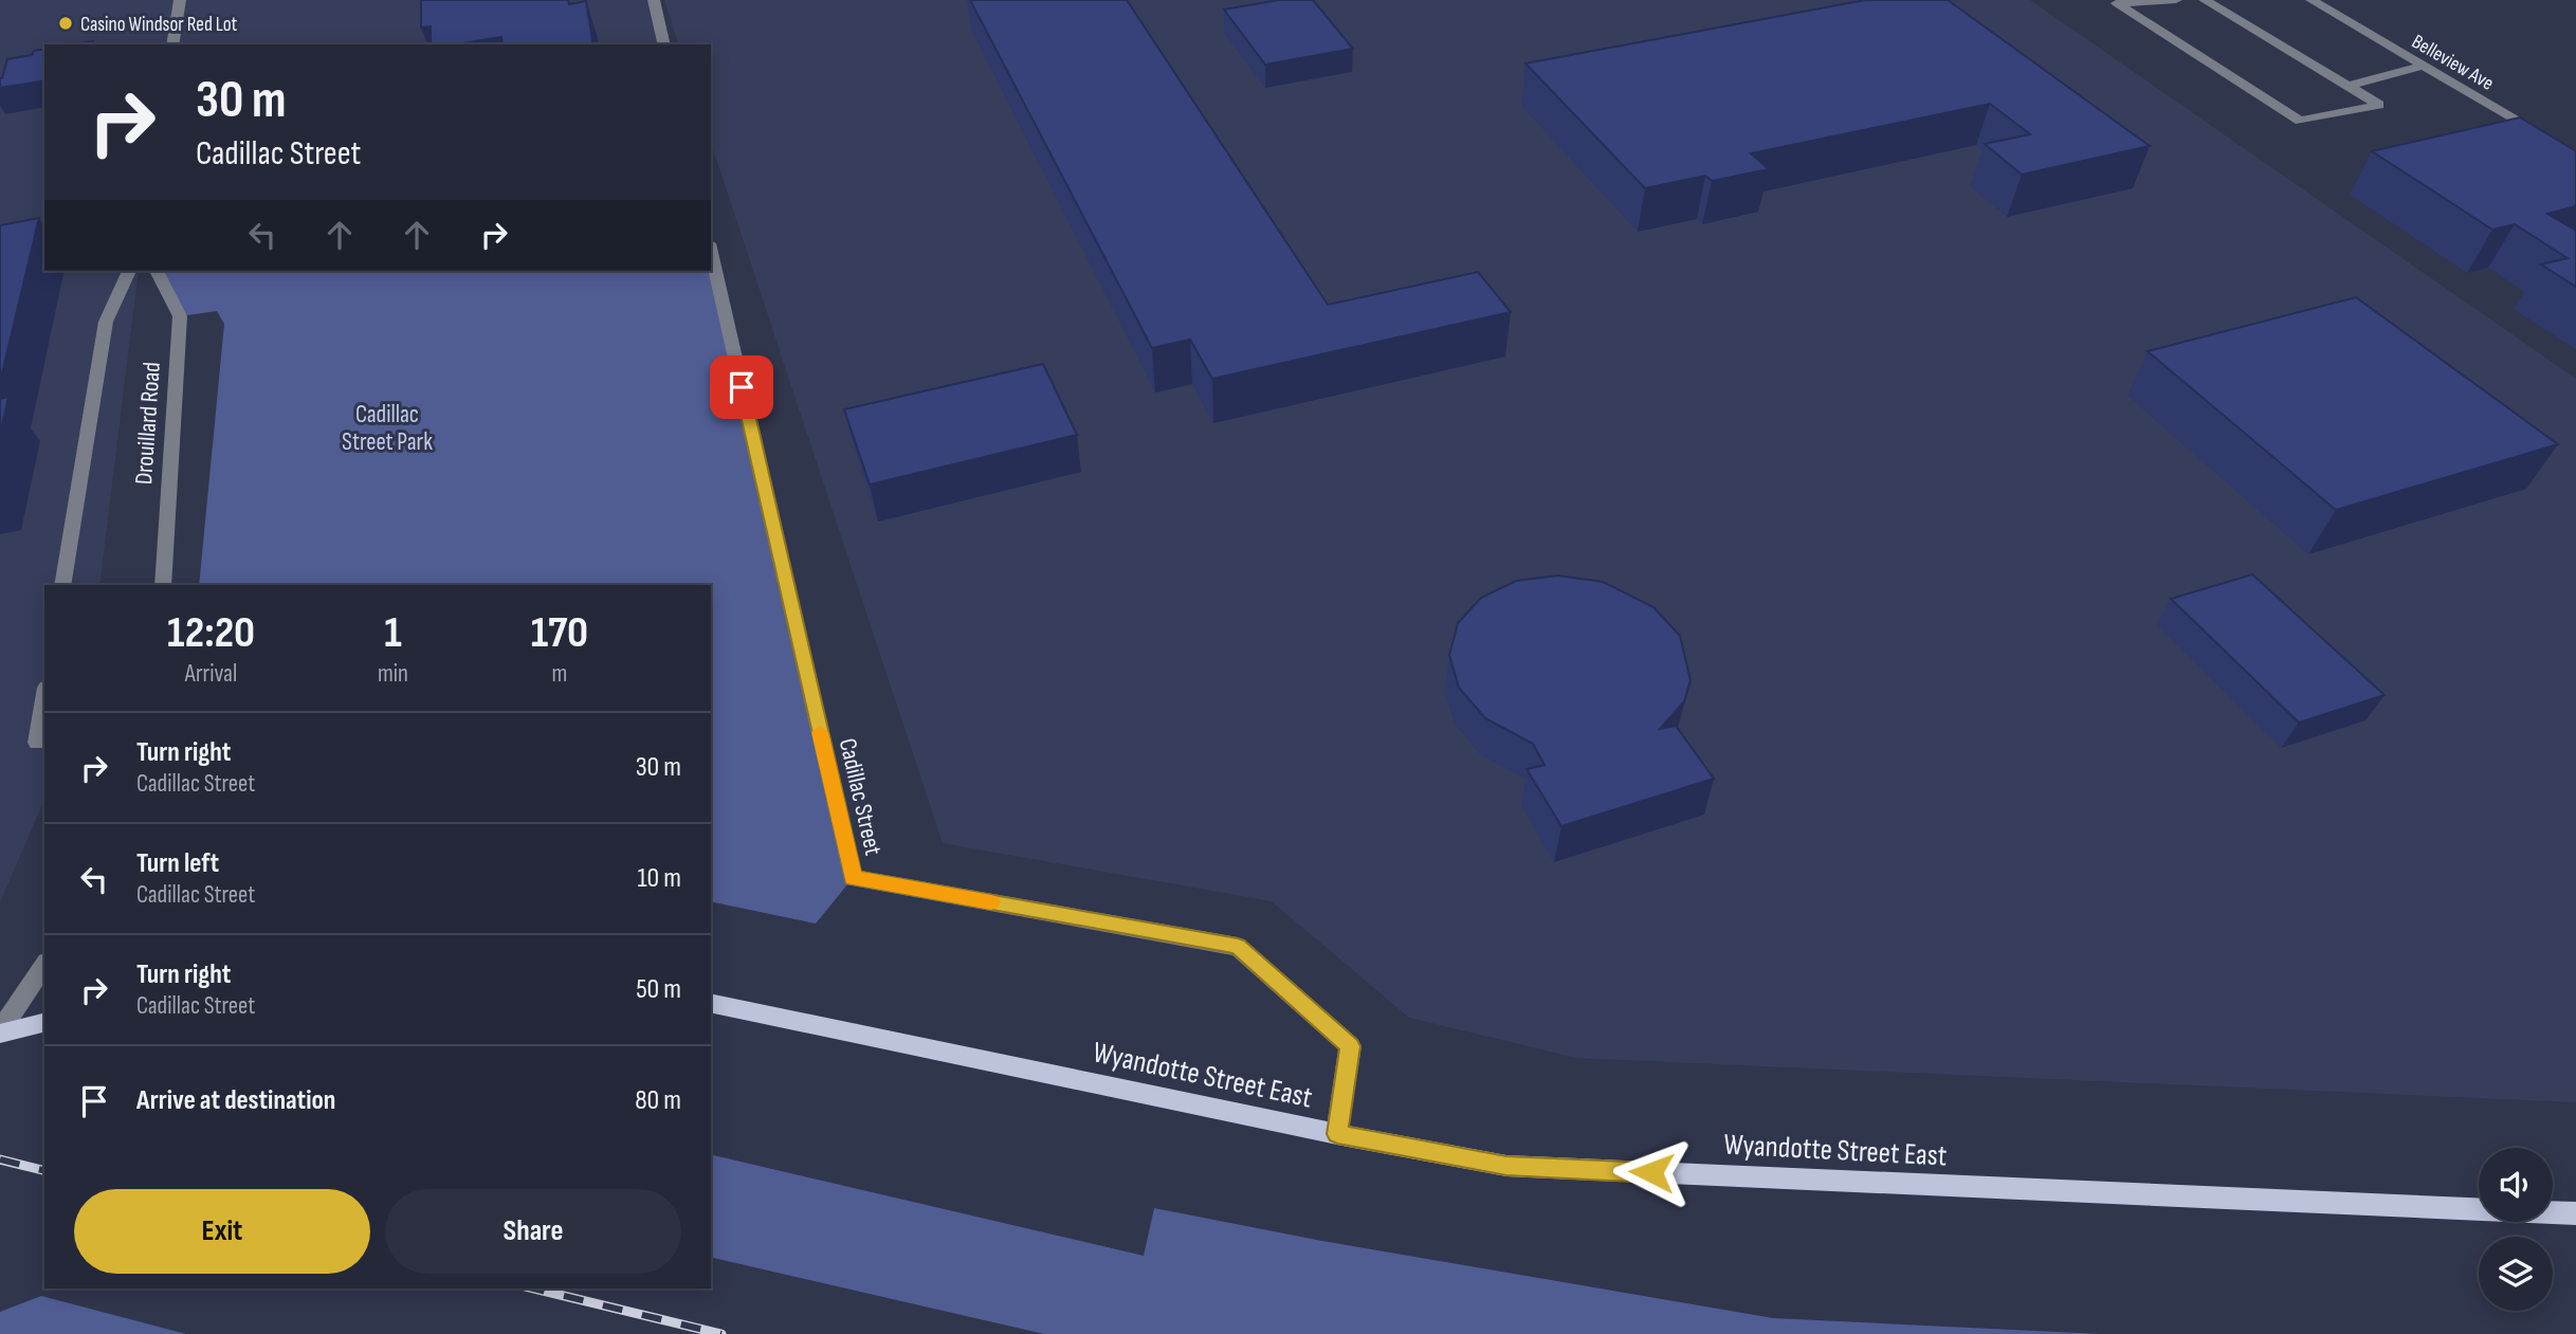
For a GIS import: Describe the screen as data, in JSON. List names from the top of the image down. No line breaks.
{"streets":{"main road":["Wyandotte Street East"],"street":["Belleview Ave","Drouillard Road","Cadillac Street"]},"crossings":[["Cadillac Street","Wyandotte Street East"]],"parks":["Cadillac Street Park"],"places":["Casino Windsor Red Lot"],"page":{"turn":["30 m","Cadillac Street"],"eta":["12:20","Arrival","1","min","170","m"],"list":[{"name":"Turn right","note":"Cadillac Street","value":"30 m"},{"name":"Turn left","note":"Cadillac Street","value":"10 m"},{"name":"Turn right","note":"Cadillac Street","value":"50 m"},{"name":"Arrive at destination","value":"80 m"}],"buttons":["Exit","Share"]}}
